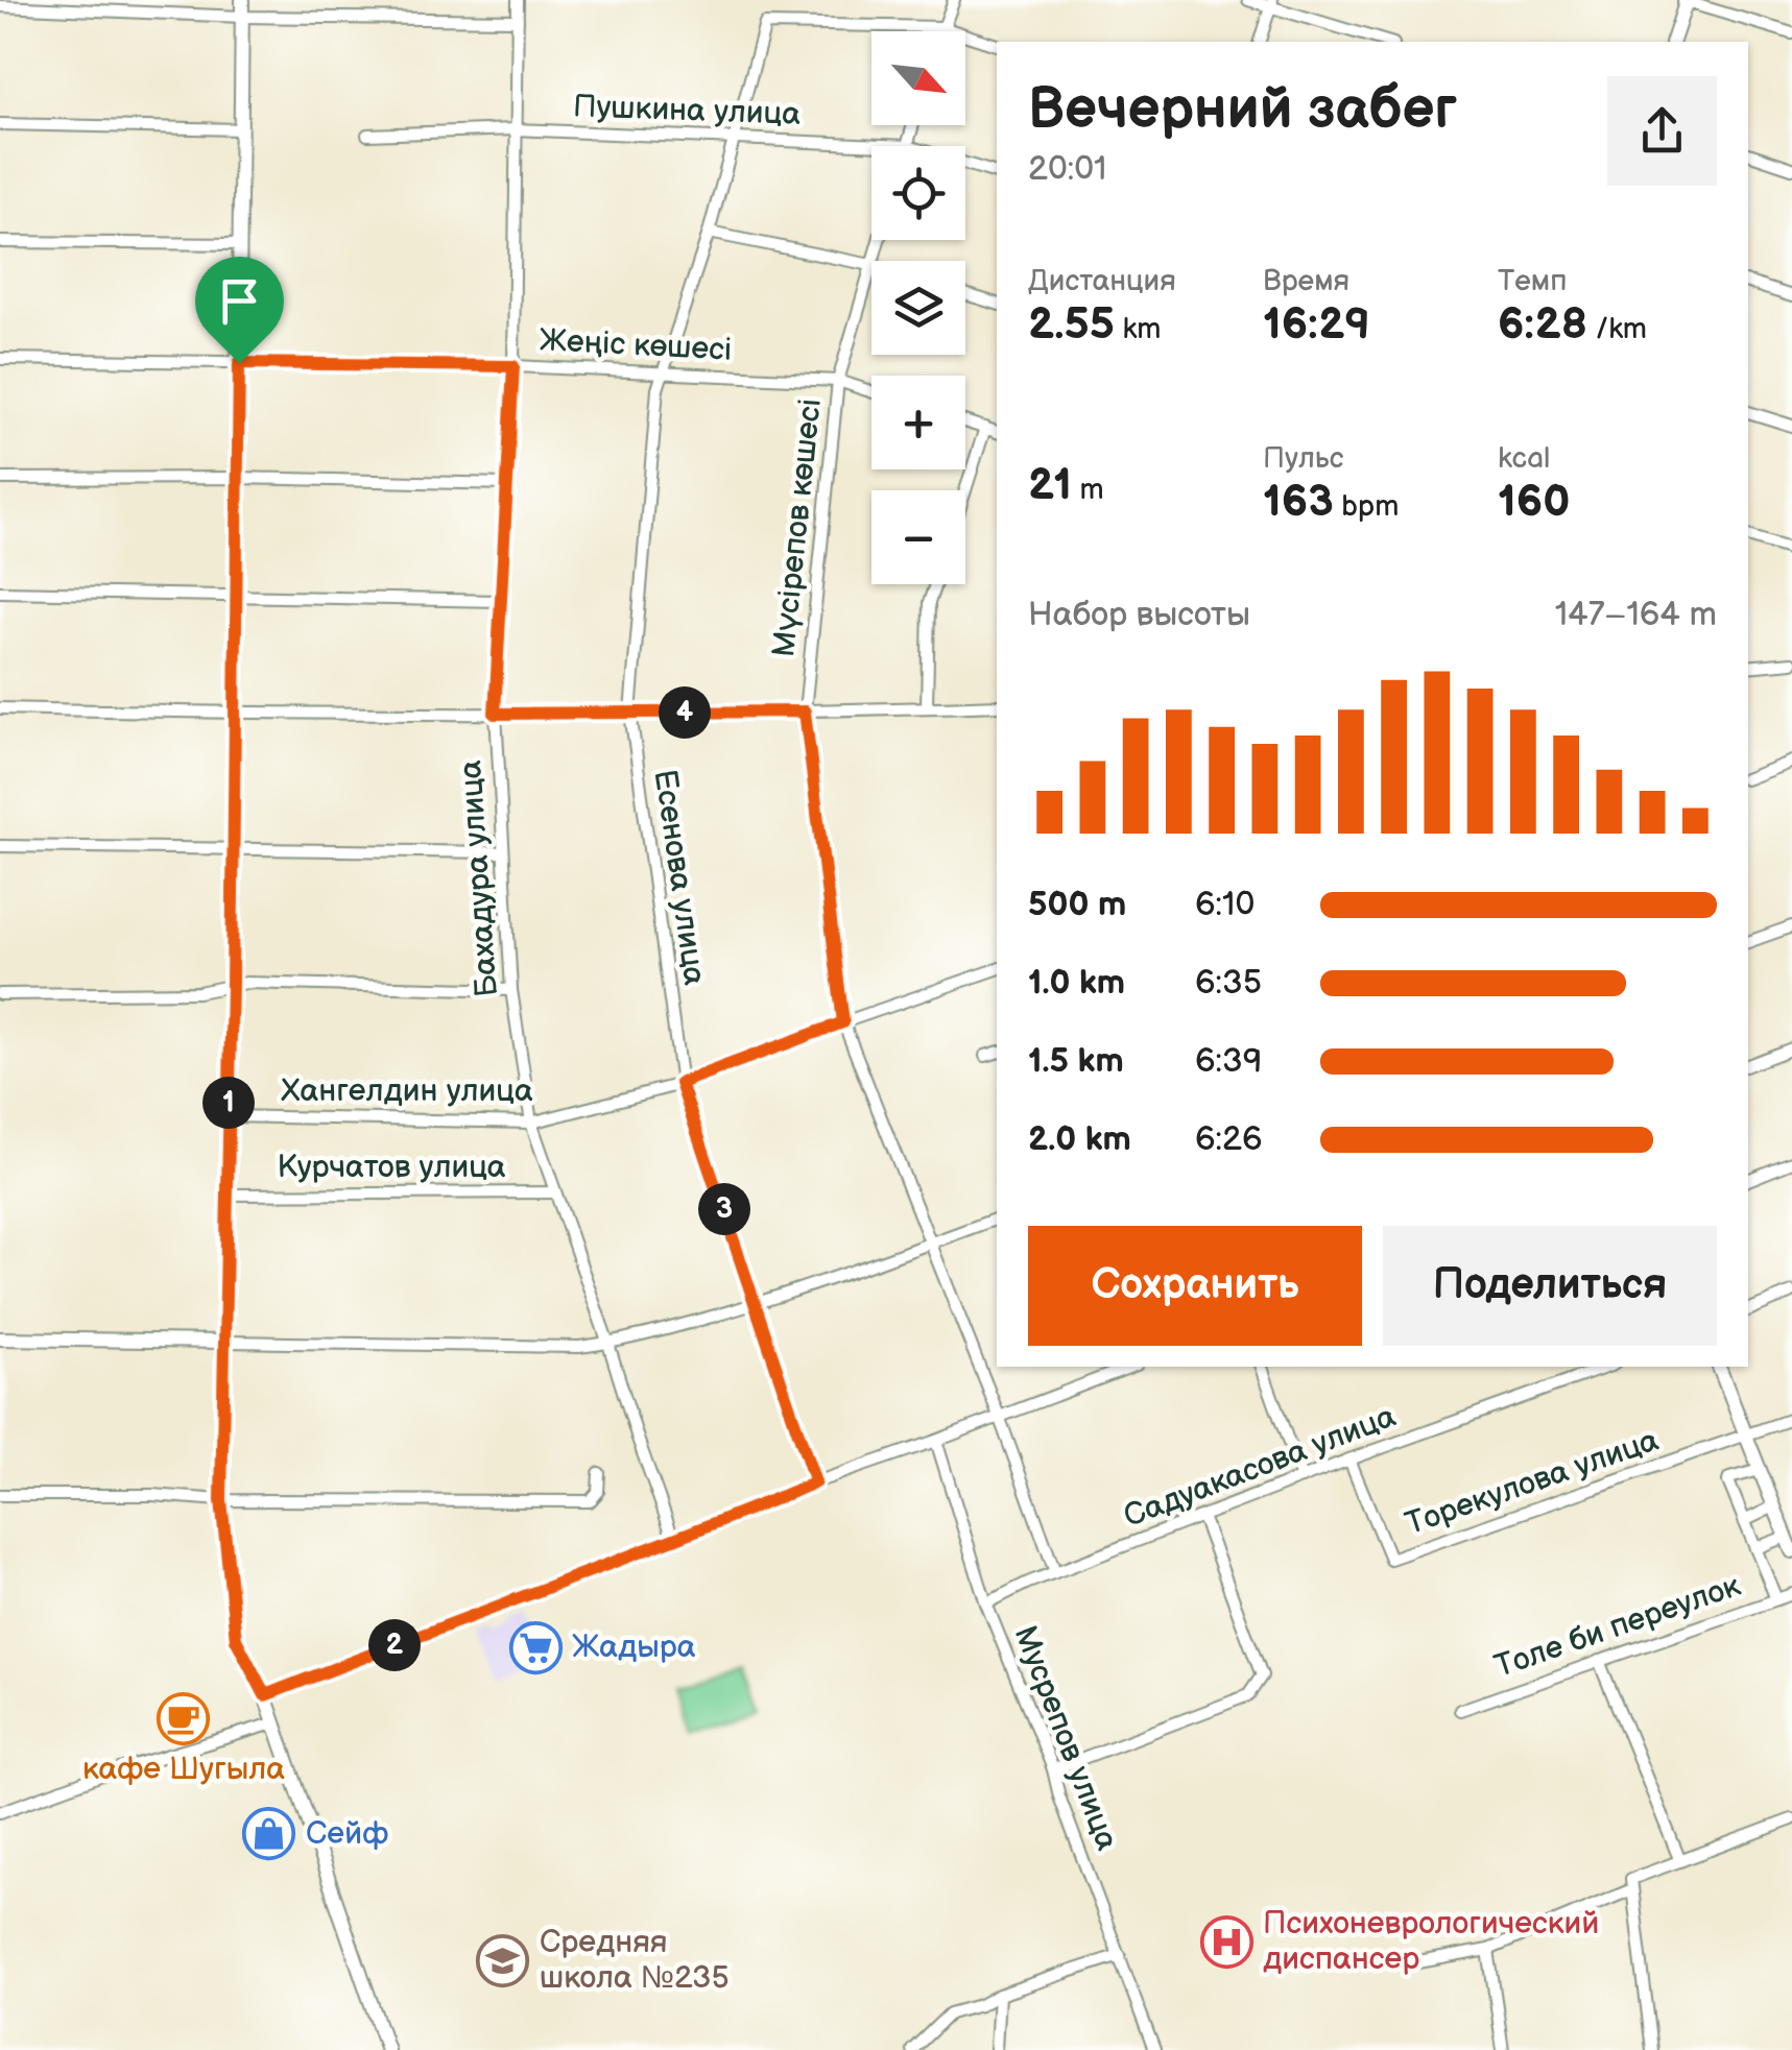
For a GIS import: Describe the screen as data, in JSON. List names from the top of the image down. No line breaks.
{"streets":{"street":["Пушкина улица","Жеңіс көшесі","Мүсірепов көшесі","Есенова улица","Бахадура улица","Хангелдин улица","Курчатов улица","Садуакасова улица","Торекулова улица","Толе би переулок","Мусрепов улица"]},"crossings":[["Пушкина улица","Есенова улица"],["Пушкина улица","Бахадура улица"],["Жеңіс көшесі","Мүсірепов көшесі"],["Жеңіс көшесі","Есенова улица"],["Жеңіс көшесі","Бахадура улица"],["Мүсірепов көшесі","Хангелдин улица"],["Мүсірепов көшесі","Садуакасова улица"],["Есенова улица","Хангелдин улица"],["Бахадура улица","Хангелдин улица"],["Бахадура улица","Курчатов улица"],["Садуакасова улица","Торекулова улица"],["Садуакасова улица","Мусрепов улица"]],"places":{"supermarket":["Жадыра"],"cafe":["кафе Шугыла"],"shop":["Сейф"],"hospital":["Психоневрологический диспансер"],"school or university":["Средняя школа №235"]},"north":"bottom right","page":{"map_buttons":["+","−"],"heading":["Вечерний забег","20:01"],"stats":[["Дистанция","2.55 km"],["Время","16:29"],["Темп","6:28 /km"],["21 m"],["Пульс","163 bpm"],["kcal","160"]],"chart":["Набор высоты","147–164 m"],"pins":["4","1","3","2"],"list":[{"name":"500 m","note":"6:10"},{"name":"1.0 km","note":"6:35"},{"name":"1.5 km","note":"6:39"},{"name":"2.0 km","note":"6:26"}],"buttons":["Сохранить","Поделиться"]}}
